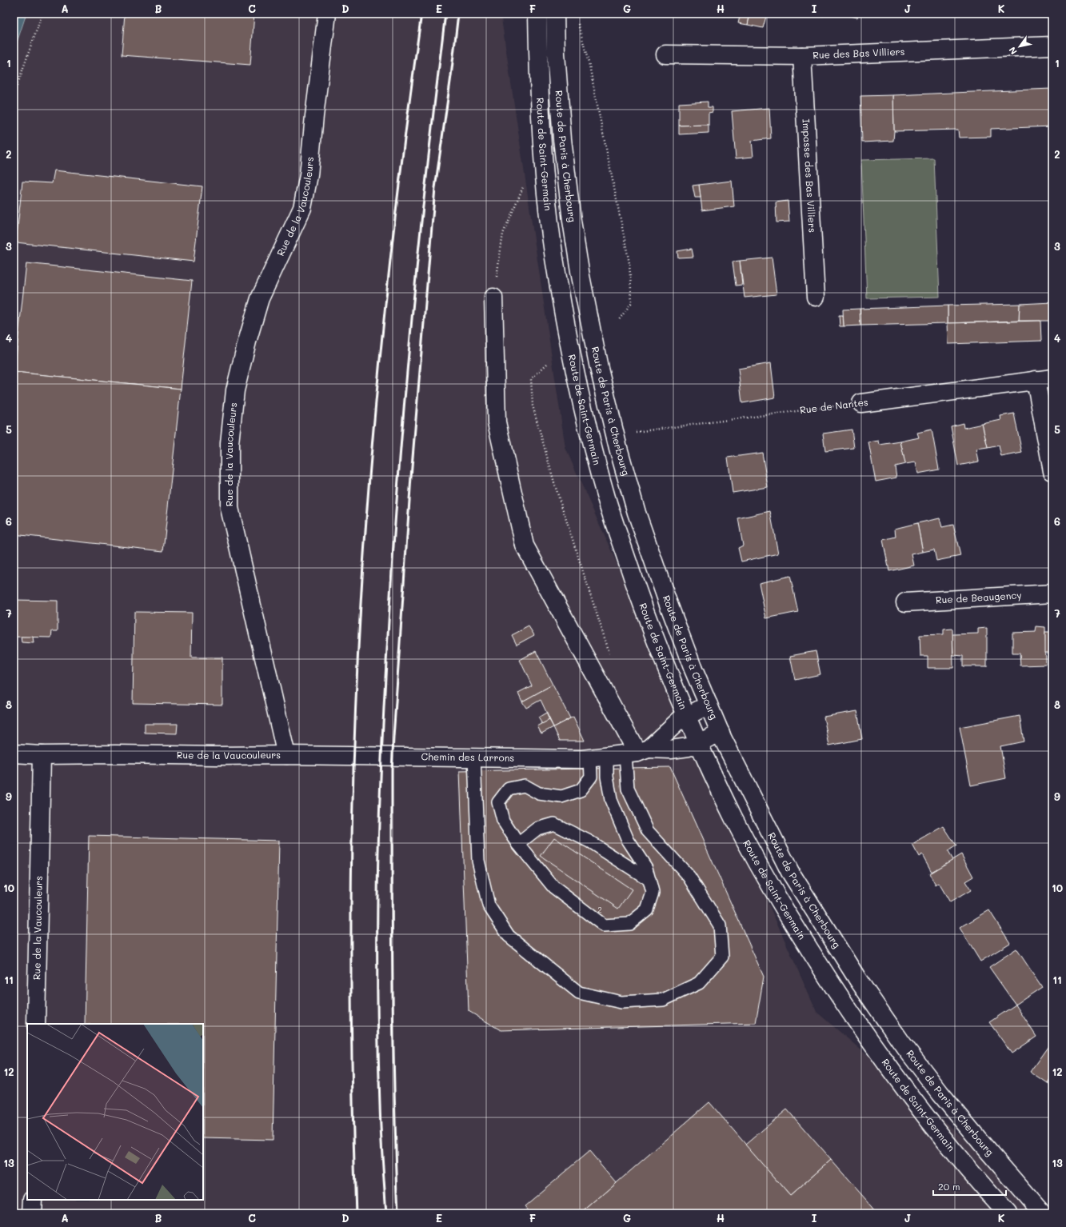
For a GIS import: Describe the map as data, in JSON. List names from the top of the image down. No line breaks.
{"streets":{"street":["Rue des Bas Villiers","Route de Saint-Germain","Route de Paris à Cherbourg","Impasse des Bas Villiers","Rue de la Vaucouleurs","Rue de Nantes","Rue de Beaugency","Chemin des Larrons"]},"crossings":[["Rue des Bas Villiers","Impasse des Bas Villiers"],["Route de Saint-Germain","Chemin des Larrons"],["Route de Paris à Cherbourg","Rue de Nantes"],["Route de Paris à Cherbourg","Chemin des Larrons"],["Rue de la Vaucouleurs","Chemin des Larrons"]],"house_numbers":["2"],"scale_bar":"20 m","north":"bottom left","grid":{"columns":["A","B","C","D","E","F","G","H","I","J","K"],"rows":["1","2","3","4","5","6","7","8","9","10","11","12","13"]}}
